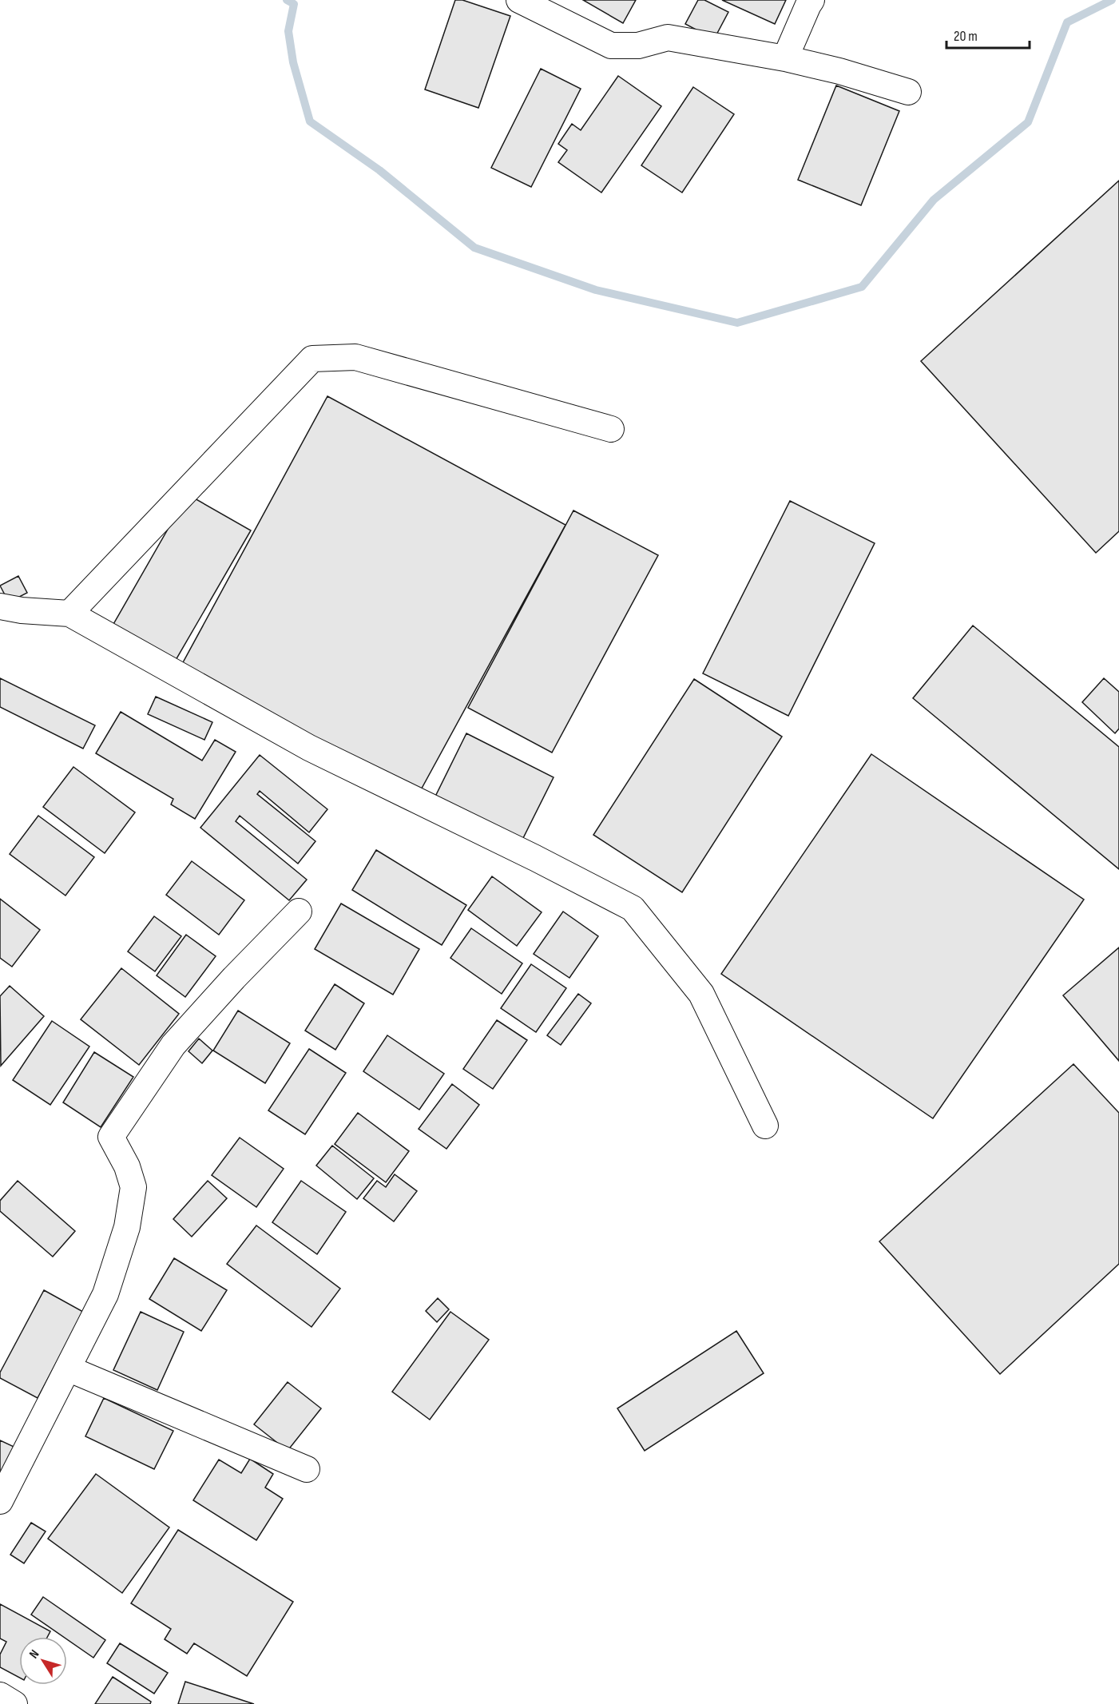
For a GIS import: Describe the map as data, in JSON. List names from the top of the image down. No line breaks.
{"scale_bar":"20 m","north":"top left"}
